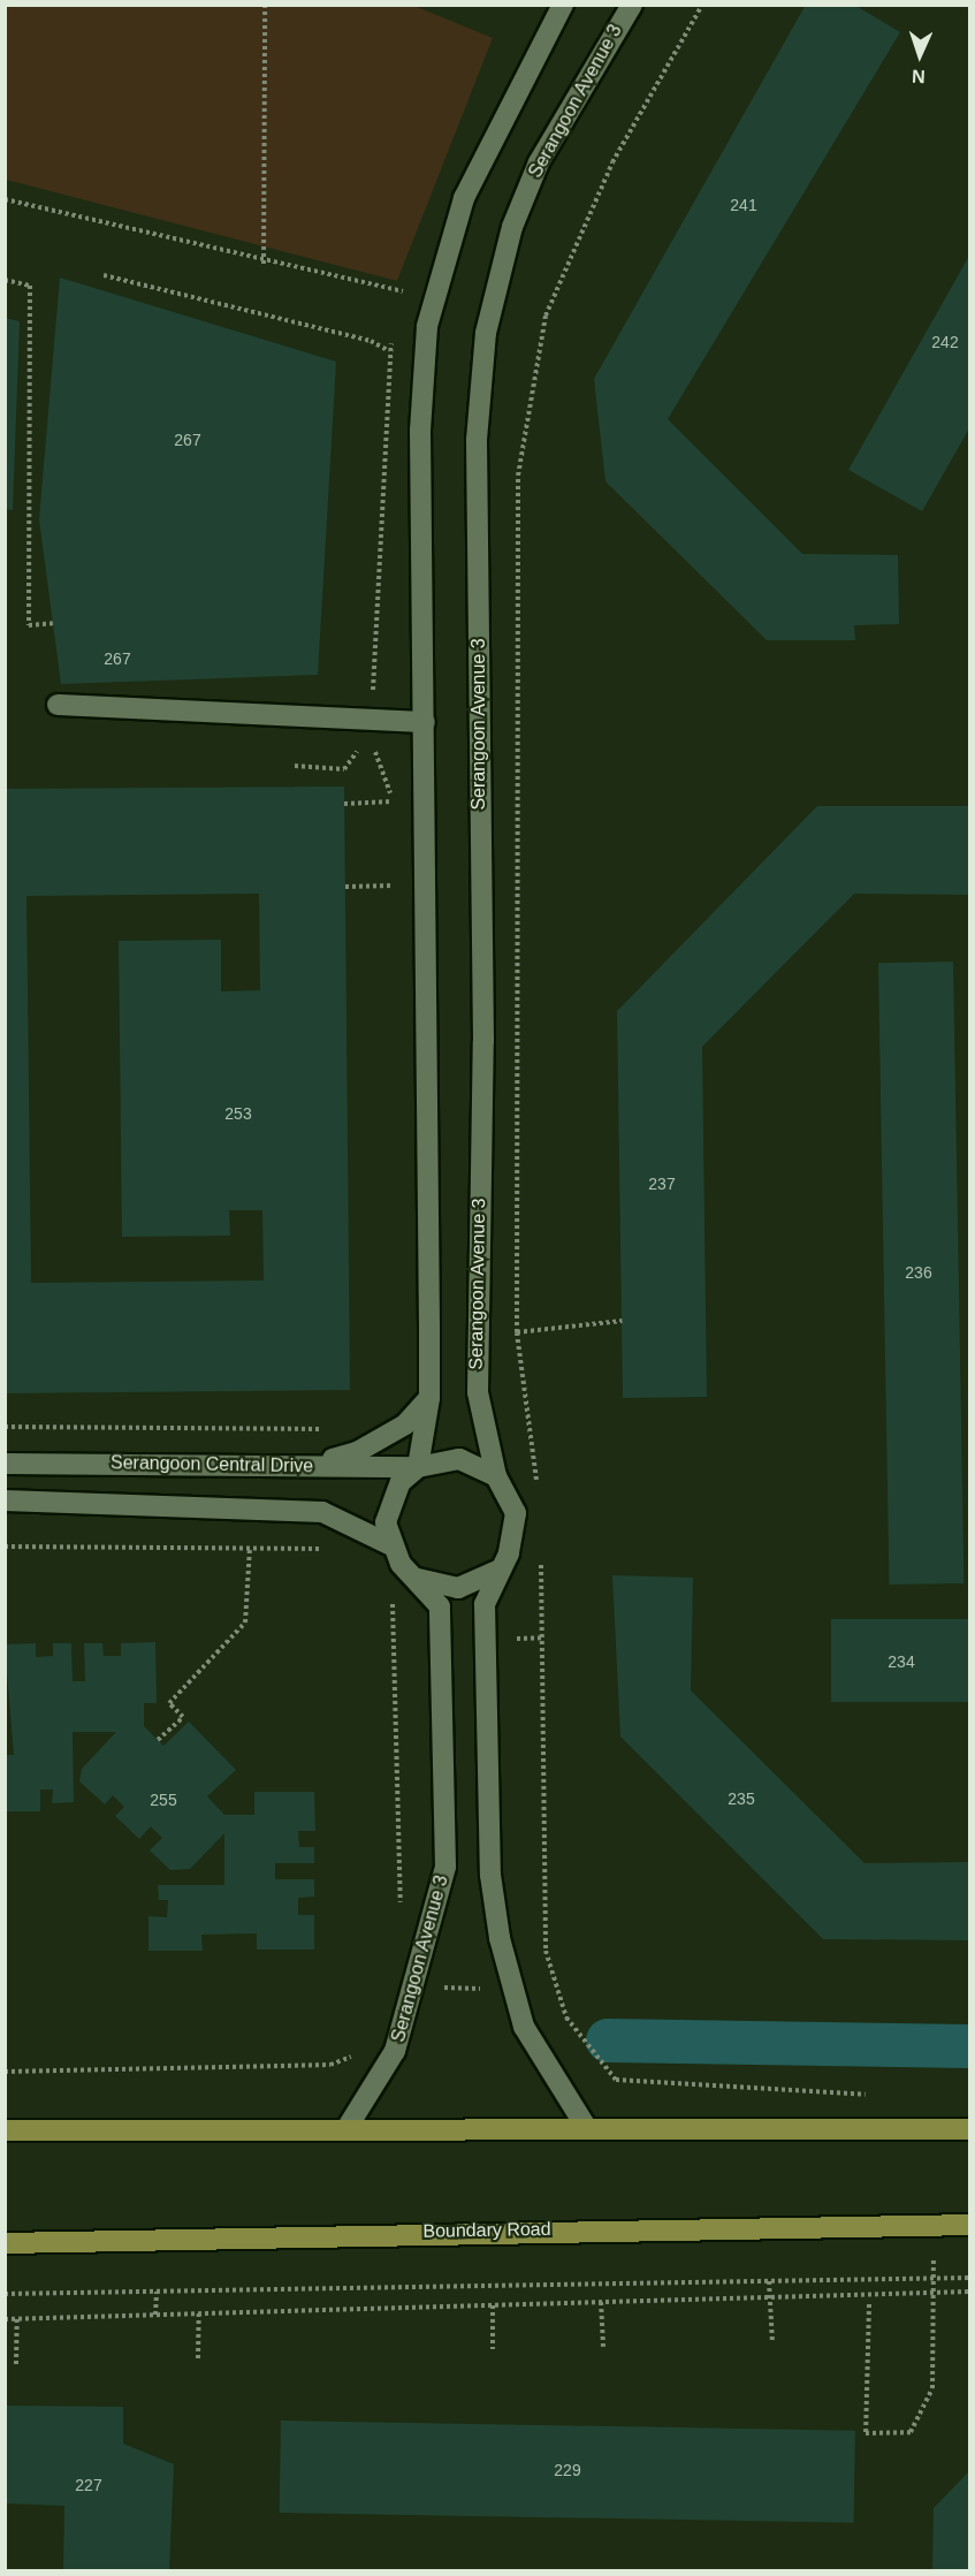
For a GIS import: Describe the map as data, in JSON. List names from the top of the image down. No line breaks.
{"streets":{"main road":["Boundary Road"],"street":["Serangoon Avenue 3","Serangoon Central Drive"]},"crossings":[["Serangoon Avenue 3","Serangoon Central Drive"]],"house_numbers":["241","242","267","267","253","237","236","234","235","255","229","227"],"north":"bottom"}
